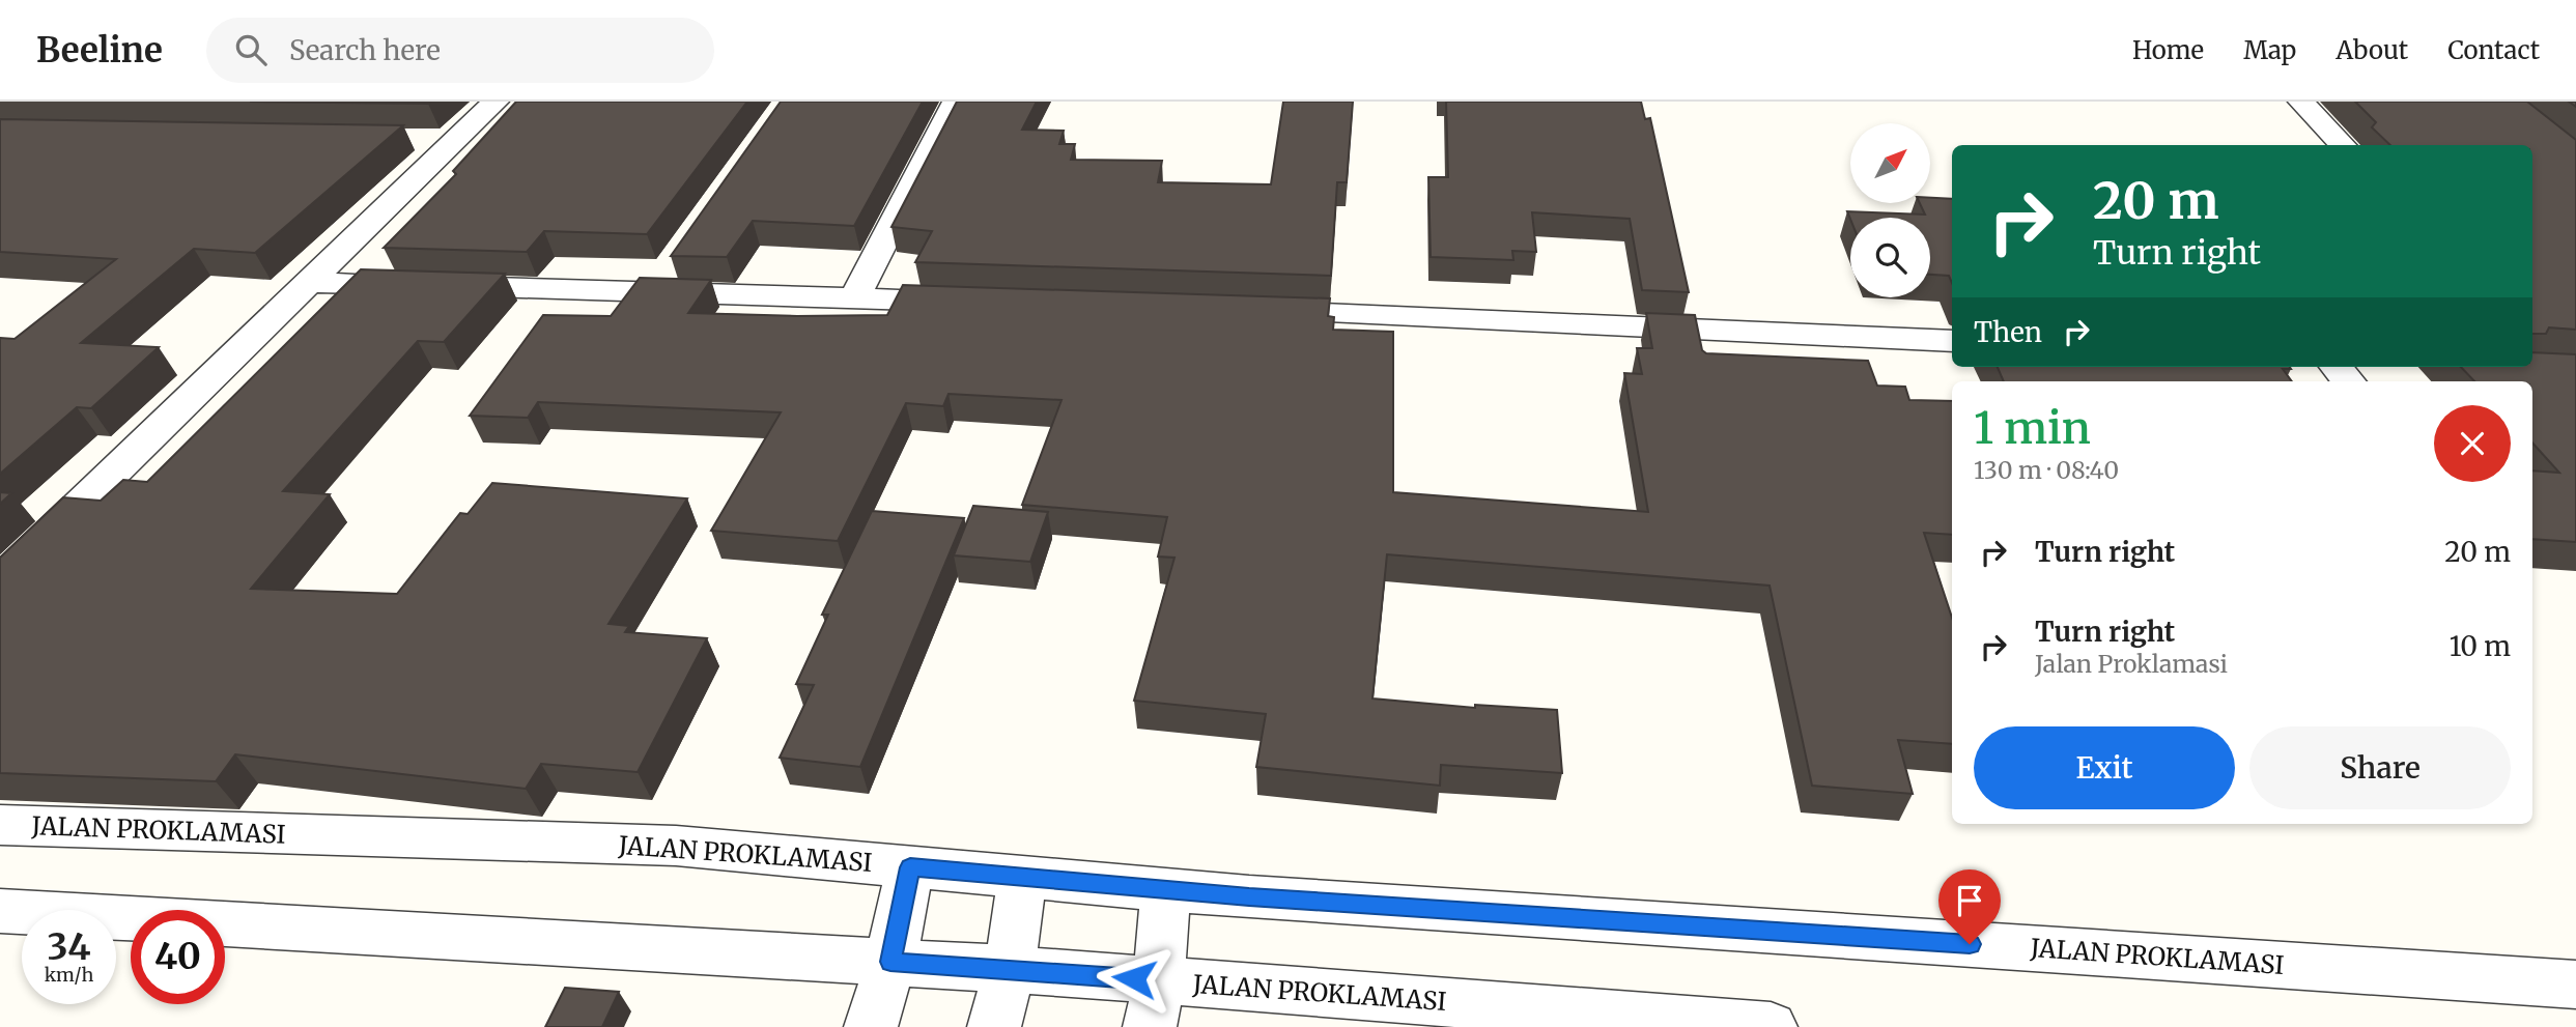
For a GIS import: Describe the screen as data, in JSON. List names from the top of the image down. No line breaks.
{"streets":{"street":["JALAN PROKLAMASI"]},"north":"top right","page":{"header":"Beeline","search":"Search here","nav":["Home","Map","About","Contact"],"turn":["20 m","Turn right"],"then":"Then","heading":["1 min","130 m · 08:40"],"list":[{"name":"Turn right","value":"20 m"},{"name":"Turn right","note":"Jalan Proklamasi","value":"10 m"}],"buttons":["Exit","Share"],"speed":"34 km/h","limit":"40"}}
